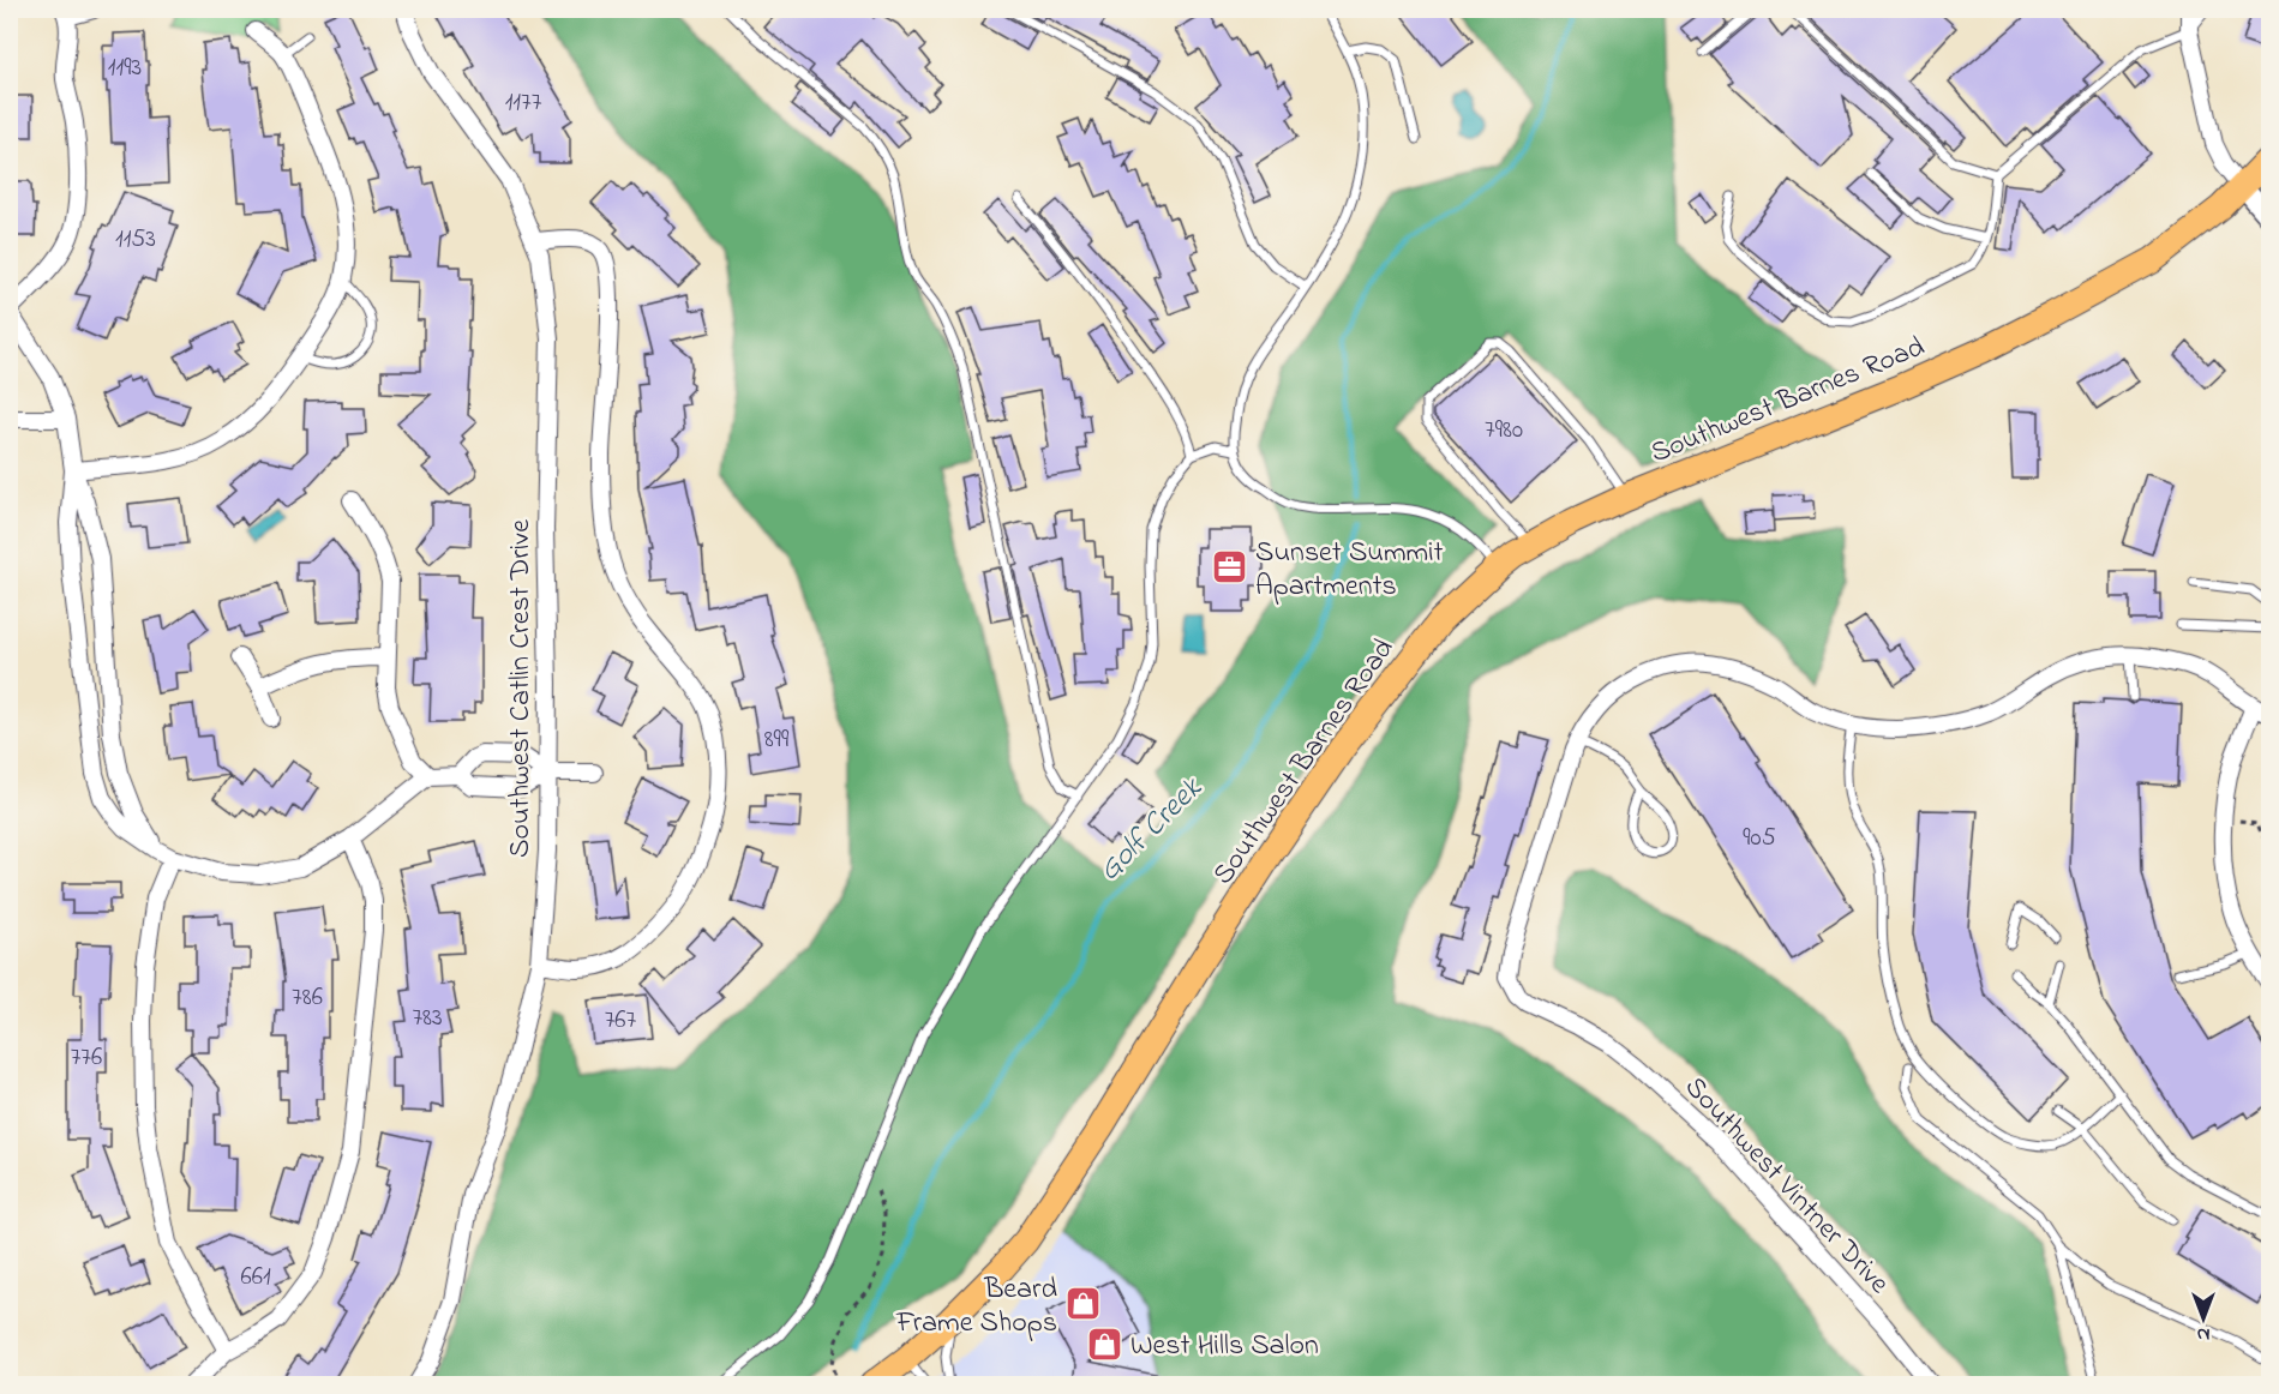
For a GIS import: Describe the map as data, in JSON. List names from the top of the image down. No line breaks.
{"streets":{"main road":["Southwest Barnes Road"],"street":["Southwest Catlin Crest Drive","Southwest Vintner Drive"]},"water":["Golf Creek"],"places":{"office":["Sunset Summit Apartments"],"shop":["Beard Frame Shops","West Hills Salon"]},"house_numbers":["1193","1177","1153","7980","899","905","786","783","767","776","661"],"north":"bottom"}
